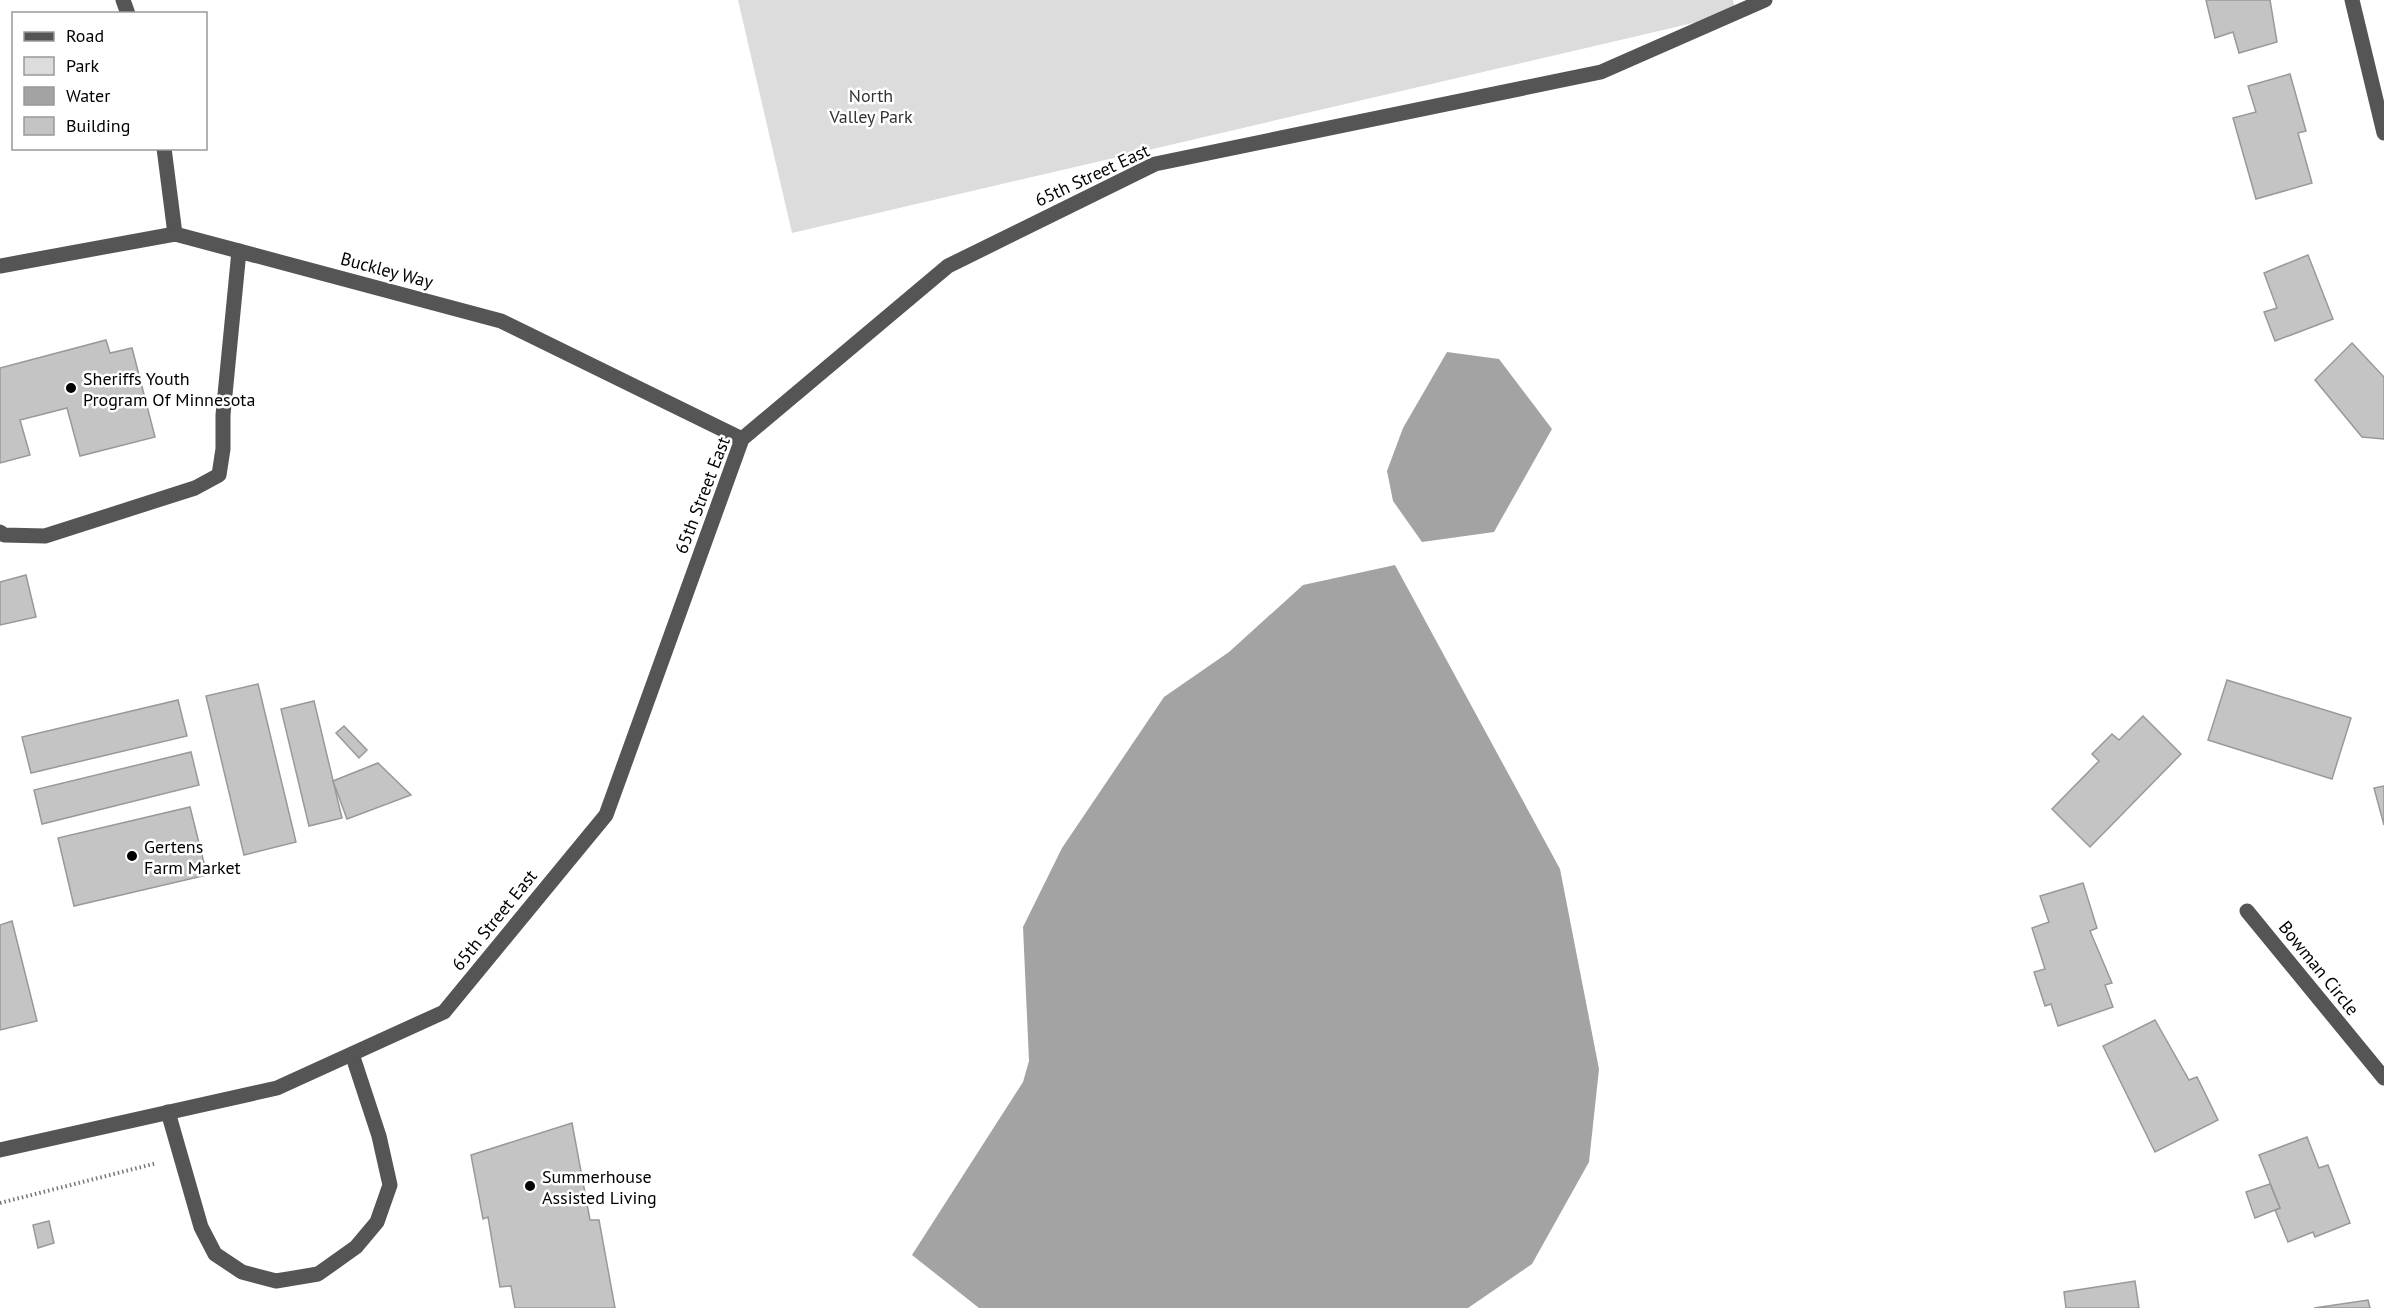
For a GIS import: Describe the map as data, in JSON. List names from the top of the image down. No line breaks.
{"streets":{"street":["65th Street East","Buckley Way","Bowman Circle"]},"crossings":[["65th Street East","Buckley Way"]],"parks":["North Valley Park"],"places":["Sheriffs Youth Program Of Minnesota","Gertens Farm Market","Summerhouse Assisted Living"],"legend":["Road","Park","Water","Building"]}
